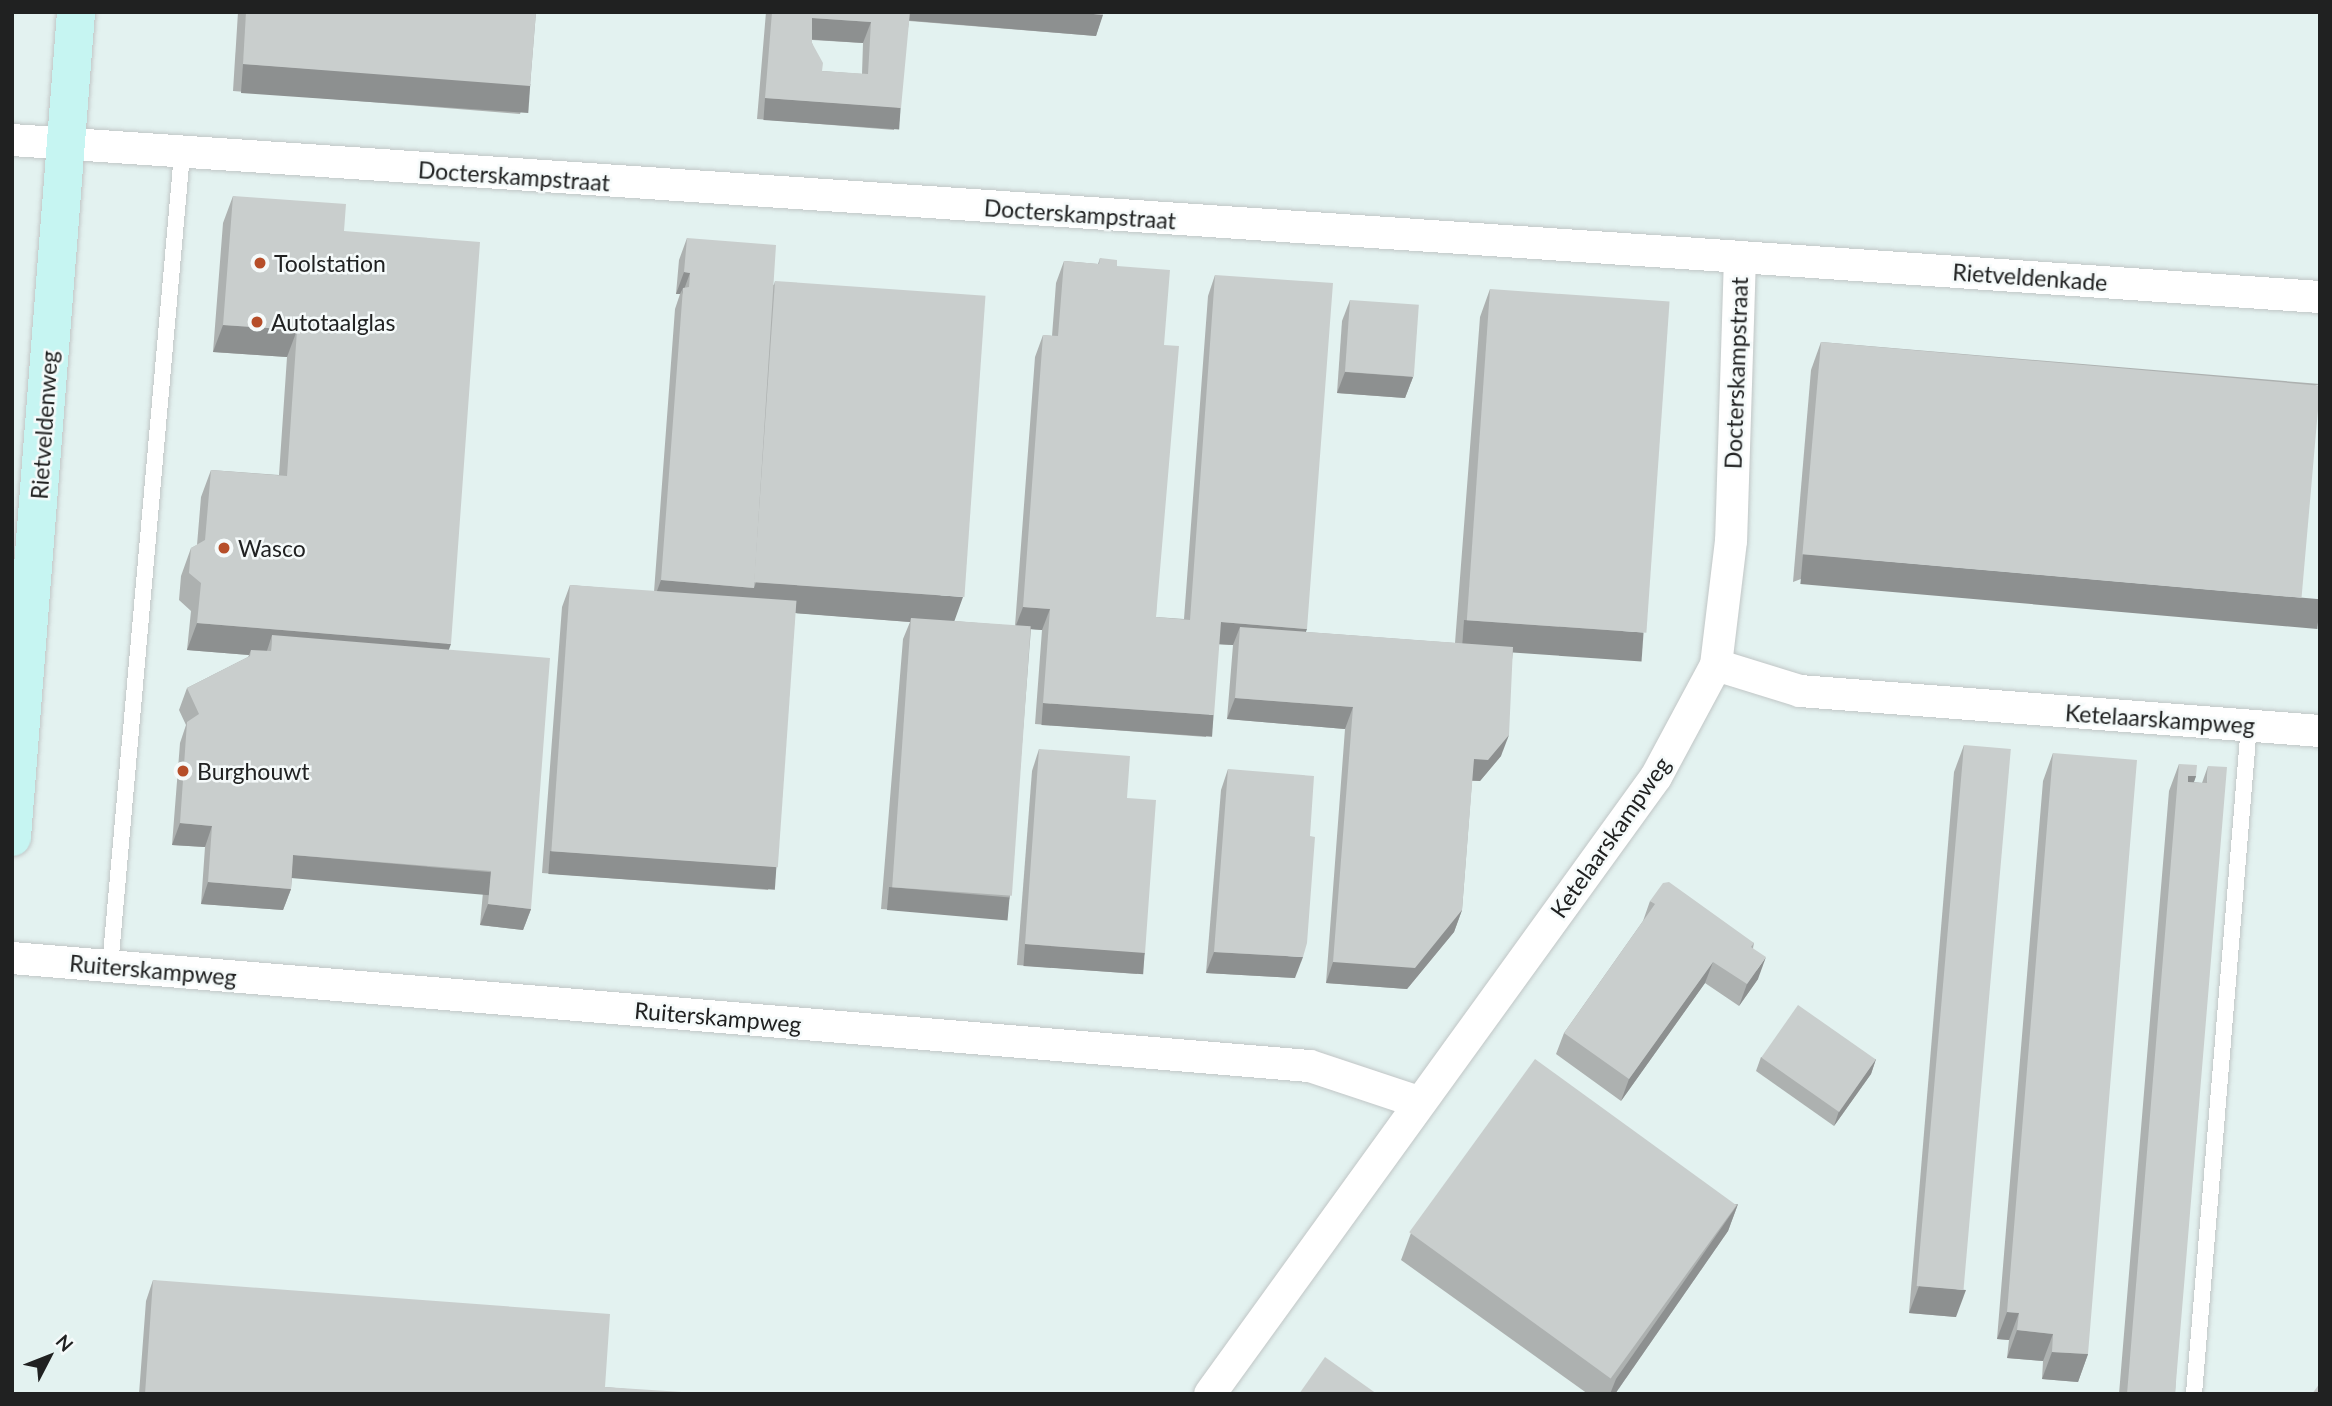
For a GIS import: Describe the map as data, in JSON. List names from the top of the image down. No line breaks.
{"streets":{"main road":["Rietveldenweg"],"street":["Docterskampstraat","Rietveldenkade","Ketelaarskampweg","Ruiterskampweg"]},"crossings":[["Docterskampstraat","Rietveldenkade"],["Docterskampstraat","Rietveldenweg"],["Docterskampstraat","Ketelaarskampweg"],["Ketelaarskampweg","Ruiterskampweg"]],"places":["Toolstation","Autotaalglas","Wasco","Burghouwt"],"north":"top right"}
